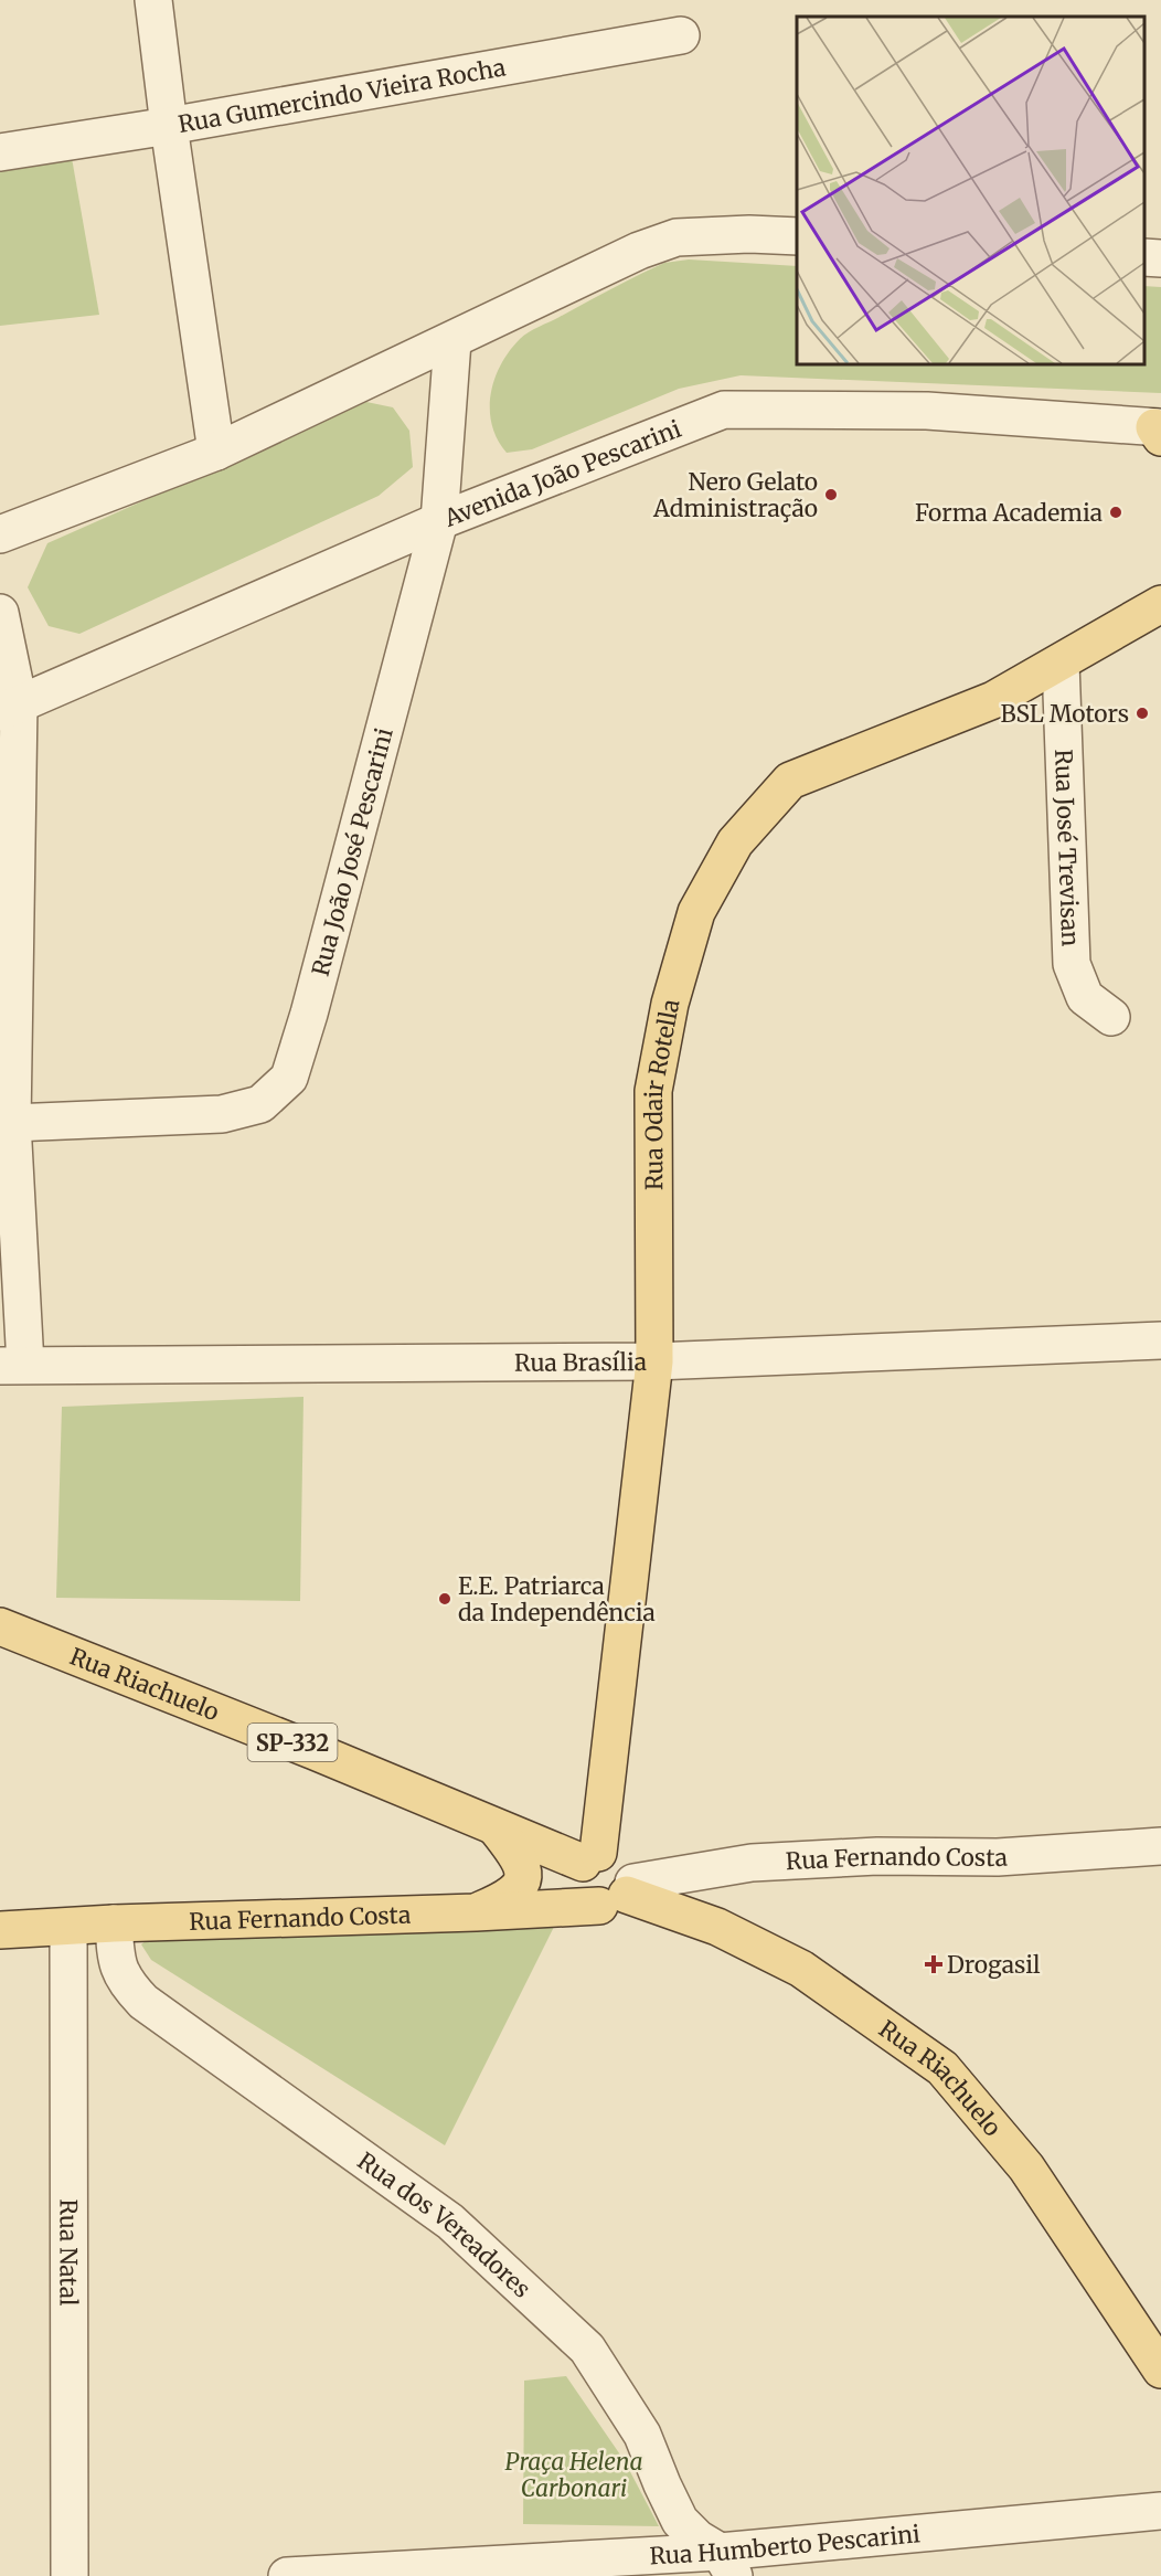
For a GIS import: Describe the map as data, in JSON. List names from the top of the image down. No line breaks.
{"streets":{"main road":["Rua Odair Rotella","Rua Riachuelo","SP-332","Rua Fernando Costa"],"street":["Rua Gumercindo Vieira Rocha","Avenida João Pescarini","Rua José Trevisan","Rua João José Pescarini","Rua Brasília","Rua dos Vereadores","Rua Natal","Rua Humberto Pescarini"]},"crossings":[["Avenida João Pescarini","Rua João José Pescarini"],["Rua José Trevisan","Rua Odair Rotella"],["Rua Odair Rotella","Rua Brasília"],["Rua Odair Rotella","Rua Riachuelo"],["Rua Odair Rotella","SP-332"],["Rua Odair Rotella","Rua Fernando Costa"],["Rua Riachuelo","SP-332"],["Rua Riachuelo","Rua Fernando Costa"],["SP-332","Rua Fernando Costa"],["Rua Fernando Costa","Rua dos Vereadores"],["Rua Fernando Costa","Rua Natal"],["Rua dos Vereadores","Rua Humberto Pescarini"]],"parks":["Praça Helena Carbonari"],"places":{"other":["Nero Gelato Administração","Forma Academia","BSL Motors","E.E. Patriarca da Independência"],"health":["Drogasil"]}}
